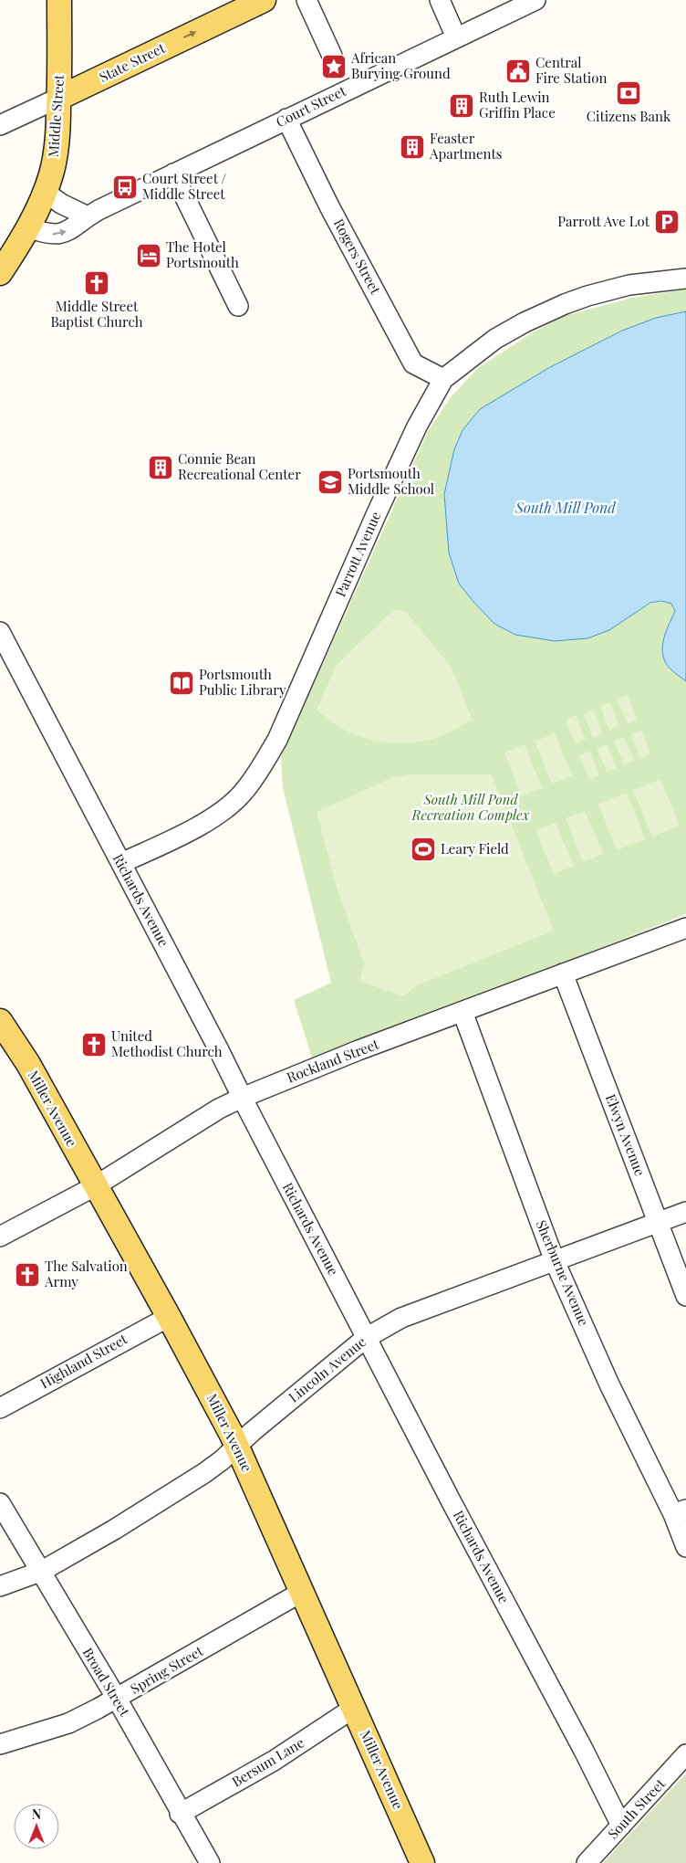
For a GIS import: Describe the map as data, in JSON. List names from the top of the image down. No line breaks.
{"streets":{"main road":["State Street","Middle Street","Miller Avenue"],"street":["Court Street","Rogers Street","Parrott Avenue","Richards Avenue","Rockland Street","Elwyn Avenue","Sherburne Avenue","Highland Street","Lincoln Avenue","Spring Street","Broad Street","Bersum Lane","South Street"]},"crossings":[["State Street","Middle Street"],["Court Street","Middle Street"],["Court Street","Rogers Street"],["Rogers Street","Parrott Avenue"],["Parrott Avenue","Richards Avenue"],["Richards Avenue","Rockland Street"],["Richards Avenue","Lincoln Avenue"],["Richards Avenue","South Street"],["Rockland Street","Miller Avenue"],["Rockland Street","Elwyn Avenue"],["Rockland Street","Sherburne Avenue"],["Miller Avenue","Highland Street"],["Miller Avenue","Lincoln Avenue"],["Miller Avenue","Spring Street"],["Miller Avenue","Bersum Lane"],["Elwyn Avenue","Lincoln Avenue"],["Sherburne Avenue","Lincoln Avenue"],["Lincoln Avenue","Broad Street"],["Spring Street","Broad Street"],["Broad Street","Bersum Lane"]],"one_way":["State Street"],"water":["South Mill Pond"],"parks":["South Mill Pond Recreation Complex"],"places":{"place":["African Burying Ground"],"public building":["Central Fire Station"],"bank":["Citizens Bank"],"building":["Ruth Lewin Griffin Place","Feaster Apartments","Connie Bean Recreational Center"],"bus stop":["Court Street / Middle Street"],"parking":["Parrott Ave Lot"],"hotel":["The Hotel Portsmouth"],"church":["Middle Street Baptist Church","United Methodist Church","The Salvation Army"],"school or university":["Portsmouth Middle School"],"library":["Portsmouth Public Library"],"sports":["Leary Field"]},"north":"top"}
